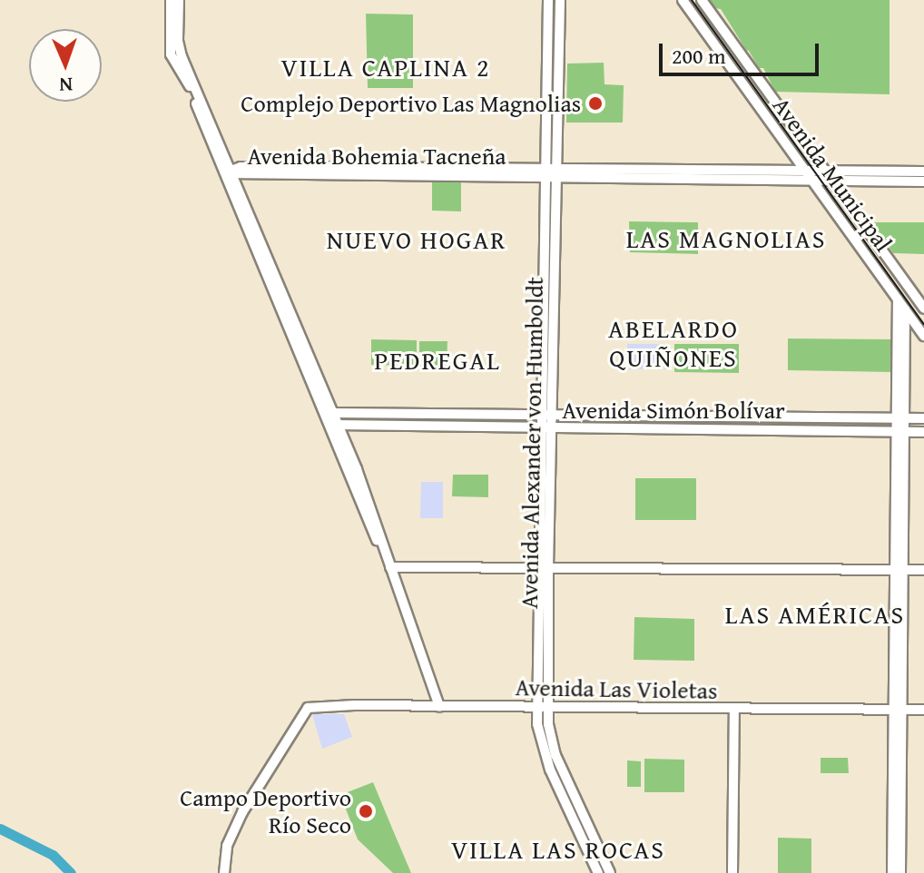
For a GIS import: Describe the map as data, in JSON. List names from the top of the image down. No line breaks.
{"streets":{"street":["Avenida Bohemia Tacneña","Avenida Municipal","Avenida Simón Bolívar","Avenida Alexander von Humboldt","Avenida Las Violetas"]},"crossings":[["Avenida Bohemia Tacneña","Avenida Municipal"],["Avenida Bohemia Tacneña","Avenida Alexander von Humboldt"],["Avenida Simón Bolívar","Avenida Alexander von Humboldt"],["Avenida Alexander von Humboldt","Avenida Las Violetas"]],"districts":["VILLA CAPLINA 2","LAS MAGNOLIAS","NUEVO HOGAR","ABELARDO QUIÑONES","PEDREGAL","LAS AMÉRICAS","VILLA LAS ROCAS"],"places":["Complejo Deportivo Las Magnolias","Campo Deportivo Río Seco"],"scale_bar":"200 m","north":"bottom"}
